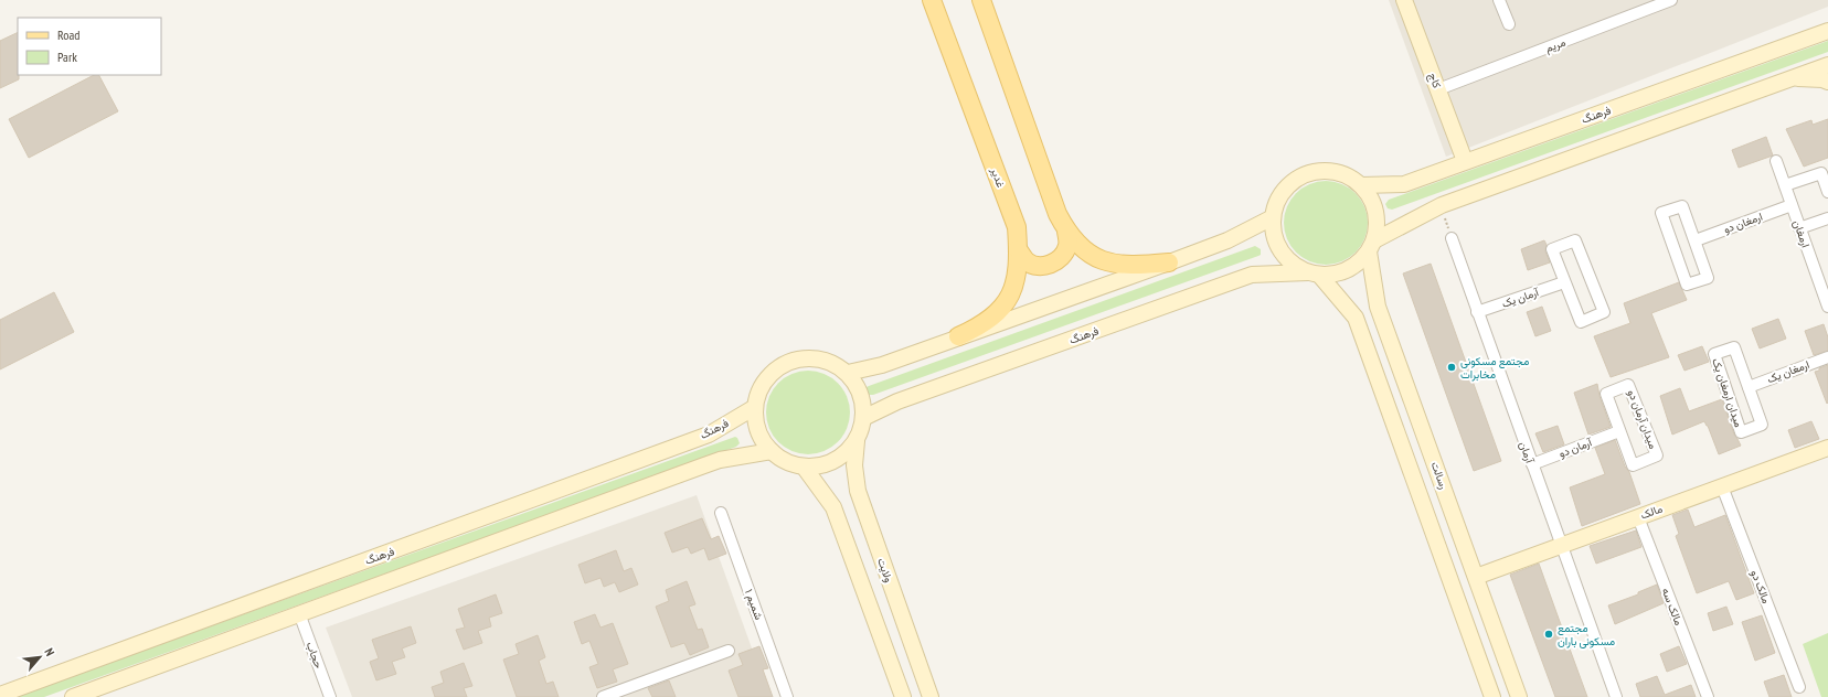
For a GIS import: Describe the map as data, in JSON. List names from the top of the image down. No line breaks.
{"streets":{"main road":["کاج","فرهنگ","غدیر","رسالت","مالک","ولایت"],"street":["مریم","ارمغان دو","ارمغان","آرمان یک","ارمغان یک","میدان ارمغان یک","میدان آرمان دو","آرمان دو","آرمان","مالک دو","شمیم ۱","مالک سه","حجاب"]},"crossings":[["مریم","کاج"],["کاج","فرهنگ"],["فرهنگ","رسالت"],["فرهنگ","ولایت"],["ارمغان دو","ارمغان"],["آرمان یک","آرمان"],["ارمغان یک","میدان ارمغان یک"],["میدان آرمان دو","آرمان دو"],["آرمان دو","آرمان"],["آرمان","مالک"],["رسالت","مالک"],["مالک","مالک دو"],["مالک","مالک سه"]],"places":["مجتمع مسکونی مخابرات","مجتمع مسکونی باران"],"legend":["Road","Park"],"north":"top right"}
